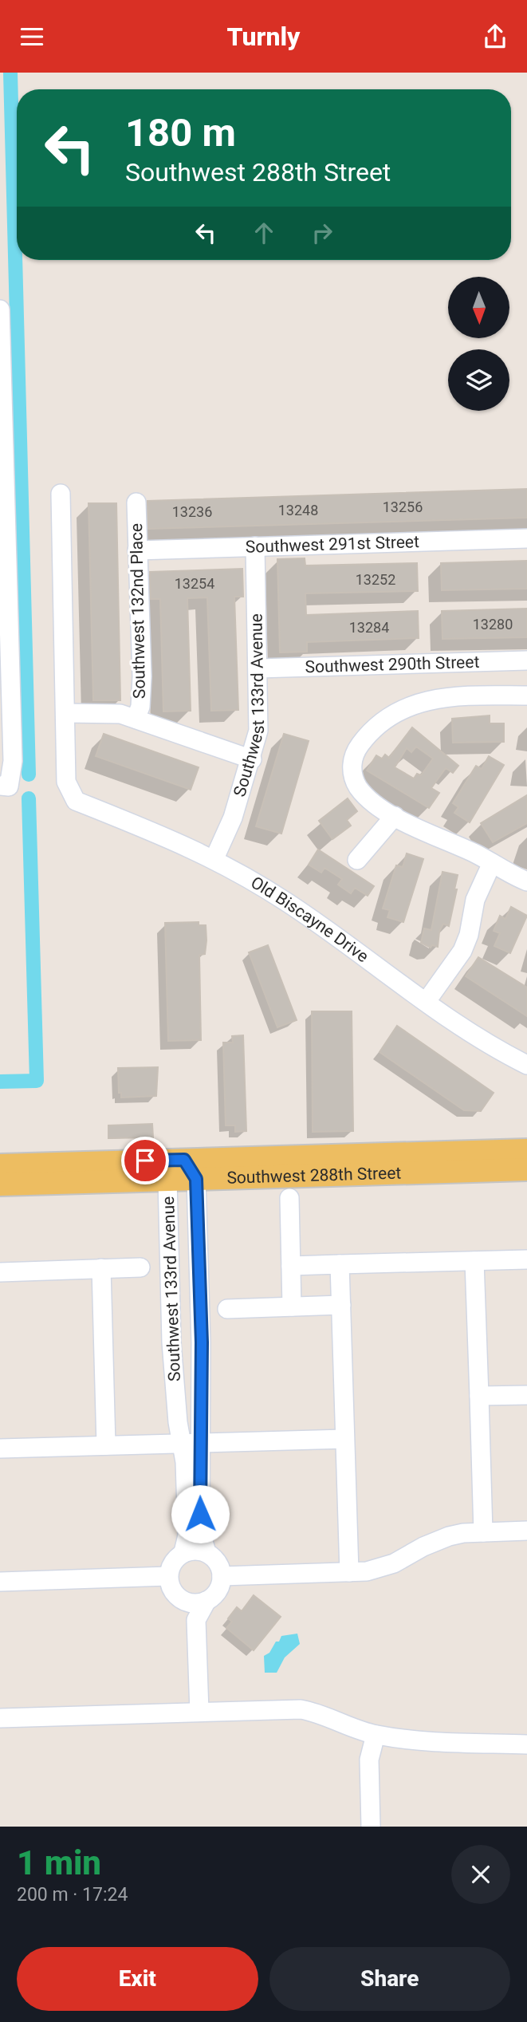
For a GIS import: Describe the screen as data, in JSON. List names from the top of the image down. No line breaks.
{"streets":{"main road":["Southwest 288th Street"],"street":["Southwest 291st Street","Southwest 132nd Place","Southwest 290th Street","Southwest 133rd Avenue","Old Biscayne Drive"]},"crossings":[["Southwest 291st Street","Southwest 132nd Place"],["Southwest 291st Street","Southwest 133rd Avenue"],["Southwest 290th Street","Southwest 133rd Avenue"],["Southwest 133rd Avenue","Old Biscayne Drive"],["Southwest 133rd Avenue","Southwest 288th Street"]],"house_numbers":["13256","13248","13236","13252","13254","13280","13284"],"north":"bottom","page":{"header":"Turnly","turn":["180 m","Southwest 288th Street"],"heading":["1 min","200 m · 17:24"],"buttons":["Exit","Share"]}}
